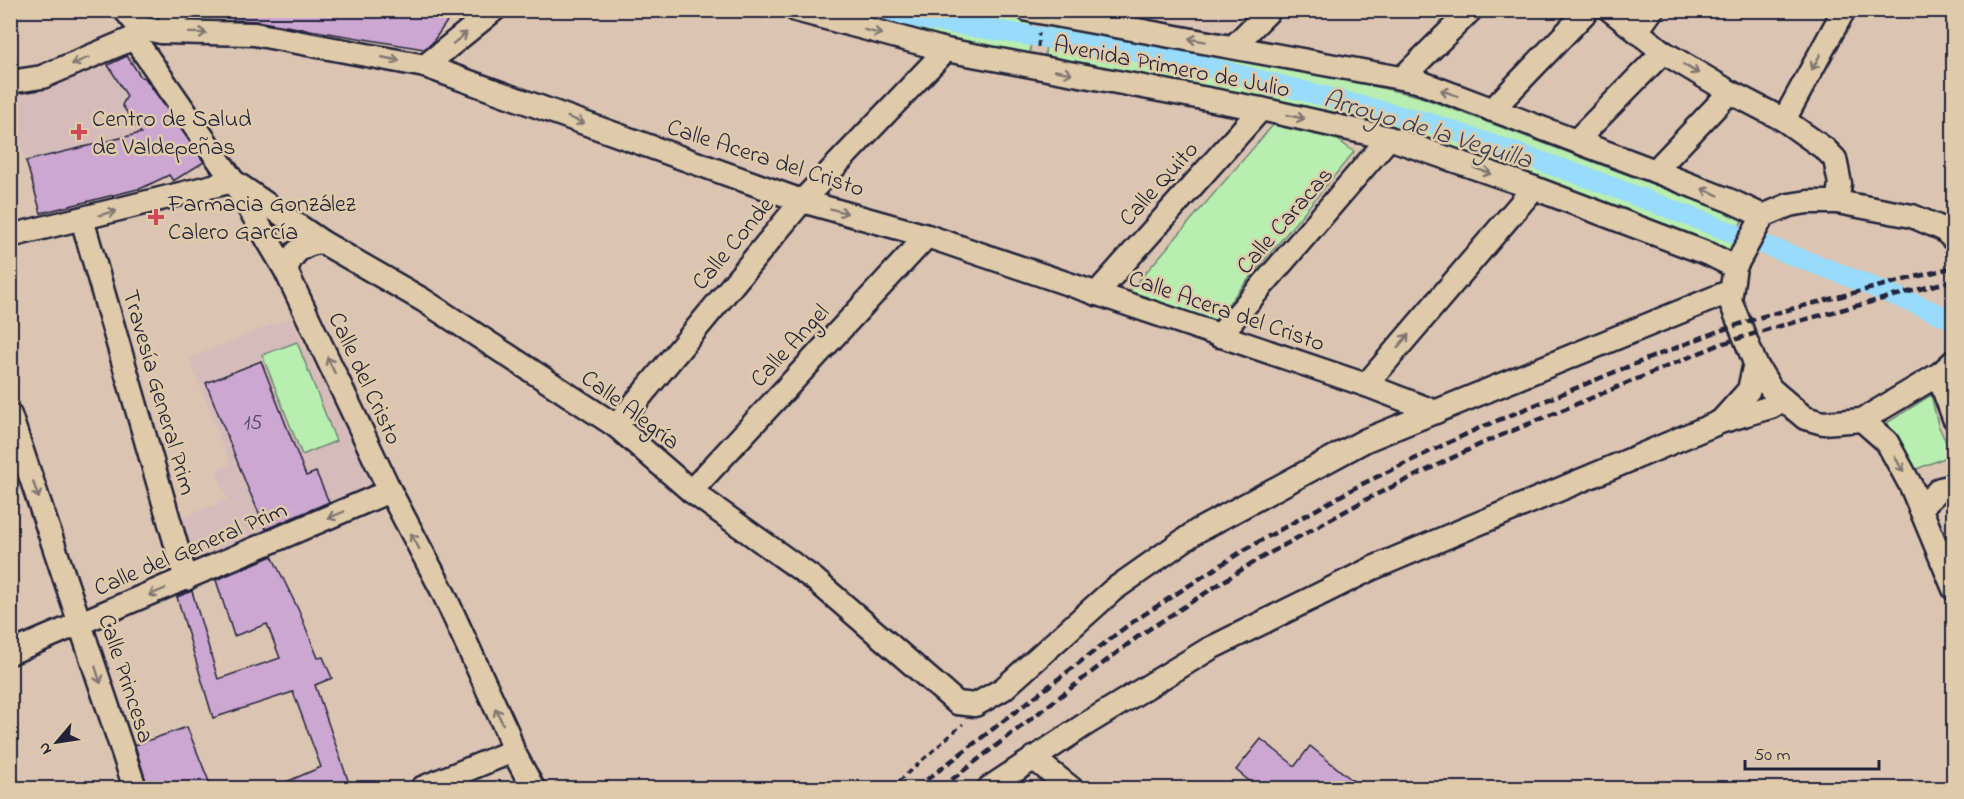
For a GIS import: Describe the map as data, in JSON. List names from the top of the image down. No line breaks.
{"streets":{"street":["Avenida Primero de Julio","Calle Acera del Cristo","Calle Quito","Calle Caracas","Calle Conde","Calle Angel","Calle del Cristo","Travesía General Prim","Calle Alegría","Calle del General Prim","Calle Princesa"]},"crossings":[["Avenida Primero de Julio","Calle Quito"],["Avenida Primero de Julio","Calle Caracas"],["Avenida Primero de Julio","Calle Conde"],["Calle Acera del Cristo","Calle Quito"],["Calle Acera del Cristo","Calle Caracas"],["Calle Acera del Cristo","Calle Conde"],["Calle Acera del Cristo","Calle Angel"],["Calle Acera del Cristo","Calle del Cristo"],["Calle Conde","Calle Alegría"],["Calle Angel","Calle Alegría"],["Calle del Cristo","Calle Alegría"],["Calle del Cristo","Calle del General Prim"],["Travesía General Prim","Calle del General Prim"],["Calle del General Prim","Calle Princesa"]],"one_way":["Calle Acera del Cristo","Calle del Cristo","Calle del General Prim","Calle Princesa"],"water":["Arroyo de la Veguilla"],"places":{"health":["Centro de Salud de Valdepeñas","Farmacia González Calero García"]},"house_numbers":["15"],"scale_bar":"50 m","north":"bottom left"}
